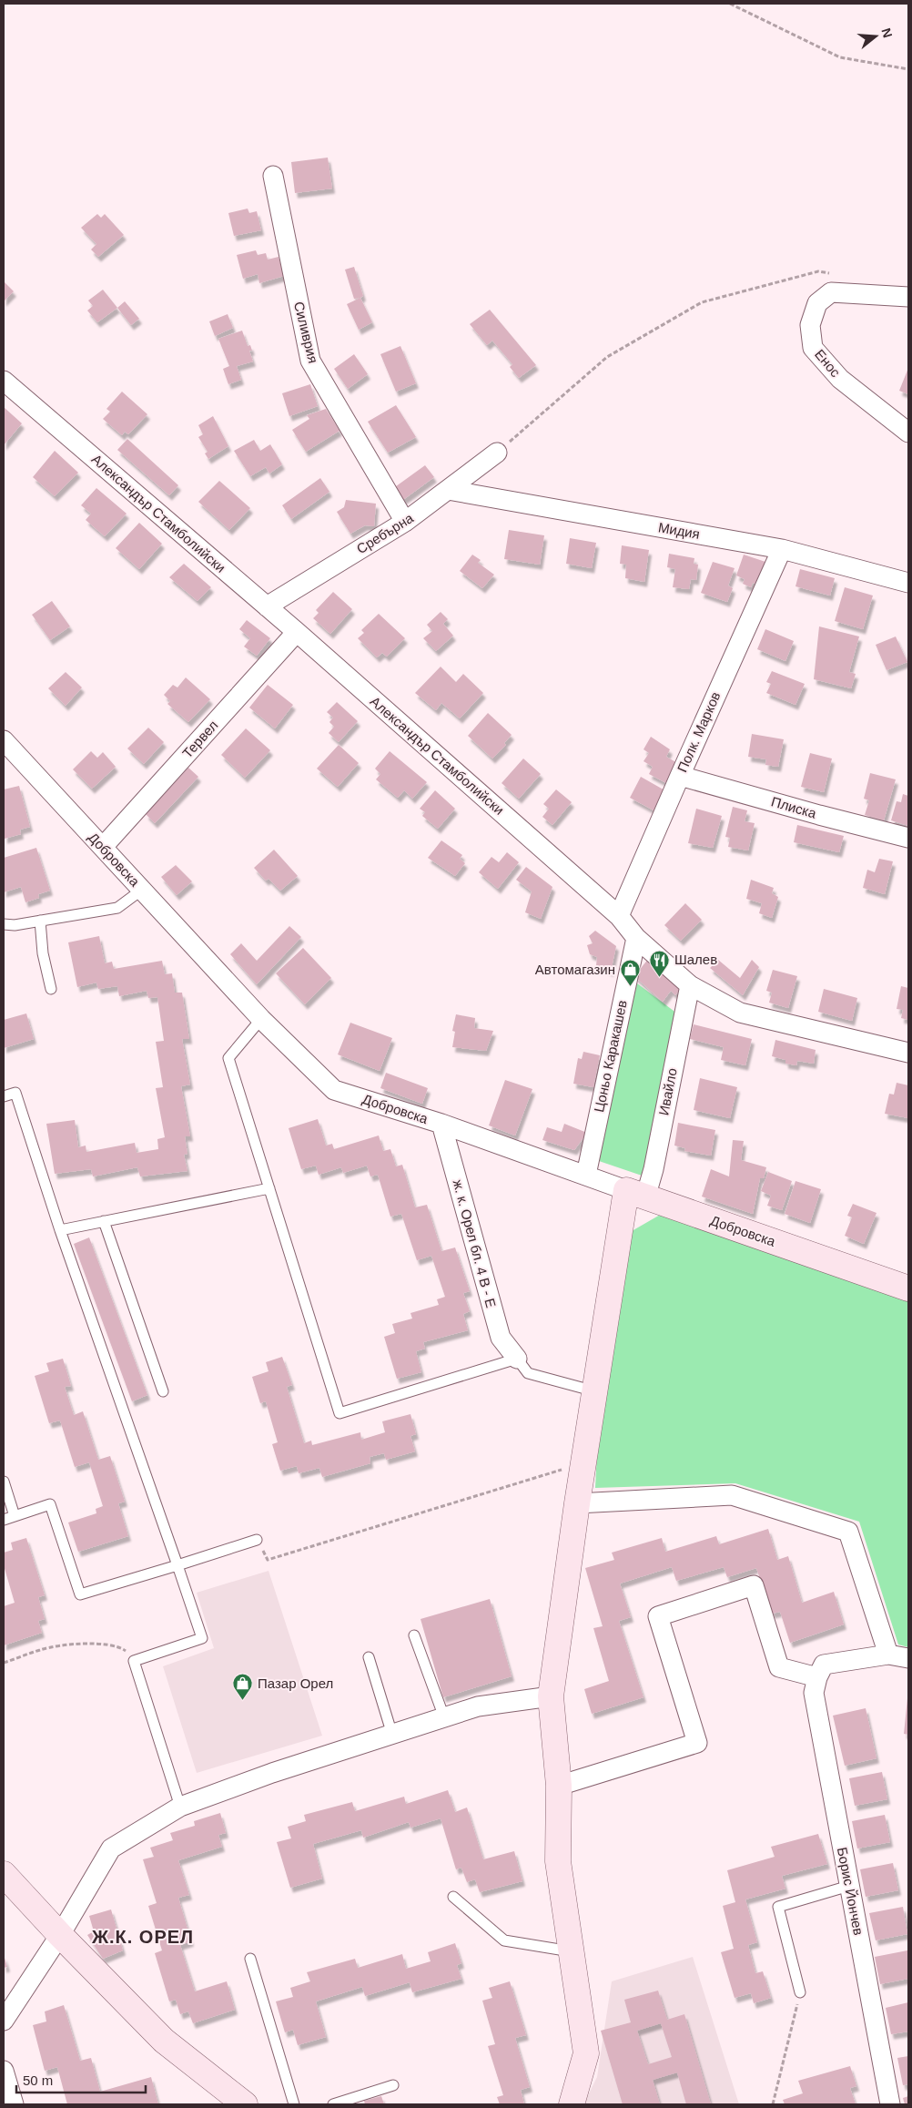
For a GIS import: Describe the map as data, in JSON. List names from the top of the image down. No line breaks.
{"streets":{"street":["Силиврия","Енос","Александър Стамболийски","Мидия","Сребърна","Полк. Марков","Тервел","Плиска","Добровска","Цоньо Каракашев","Ивайло","ж. к. Орел бл. 4 В - Е","Борис Йончев"]},"crossings":[["Силиврия","Сребърна"],["Александър Стамболийски","Сребърна"],["Александър Стамболийски","Полк. Марков"],["Александър Стамболийски","Тервел"],["Александър Стамболийски","Цоньо Каракашев"],["Александър Стамболийски","Ивайло"],["Мидия","Сребърна"],["Мидия","Полк. Марков"],["Полк. Марков","Плиска"],["Тервел","Добровска"],["Добровска","Цоньо Каракашев"],["Добровска","Ивайло"],["Добровска","ж. к. Орел бл. 4 В - Е"]],"districts":["Ж.К. ОРЕЛ"],"places":{"restaurant":["Шалев"],"shop":["Автомагазин","Пазар Орел"]},"scale_bar":"50 m","north":"right"}
